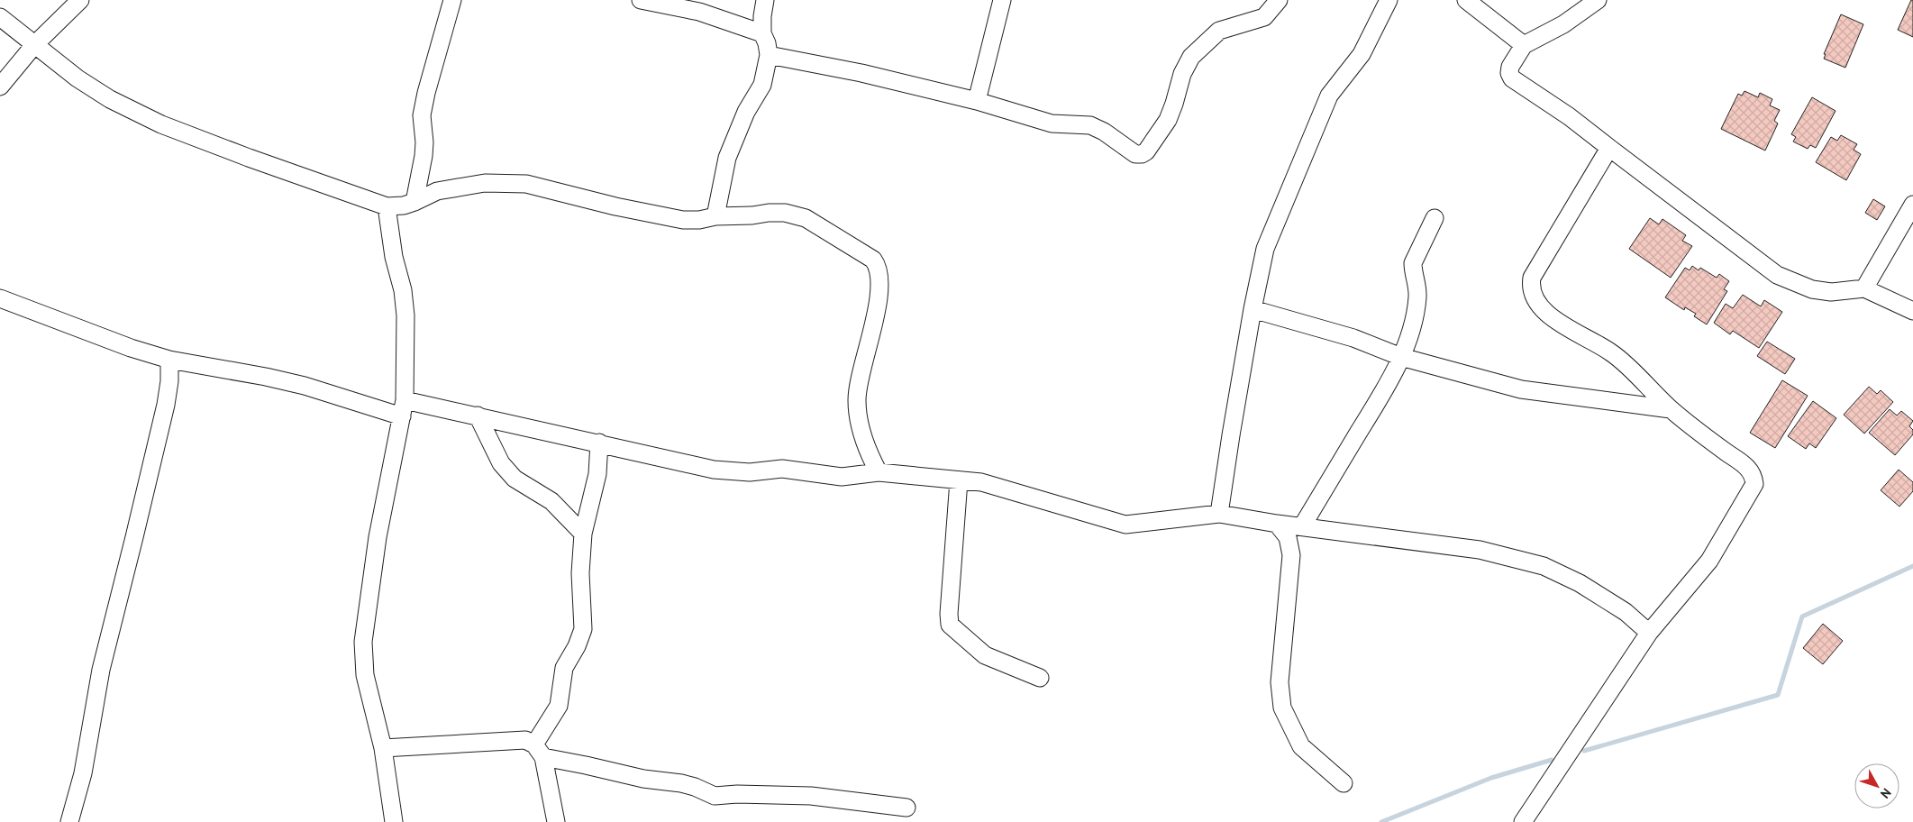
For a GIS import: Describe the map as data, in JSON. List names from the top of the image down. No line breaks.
{"north":"bottom right"}
